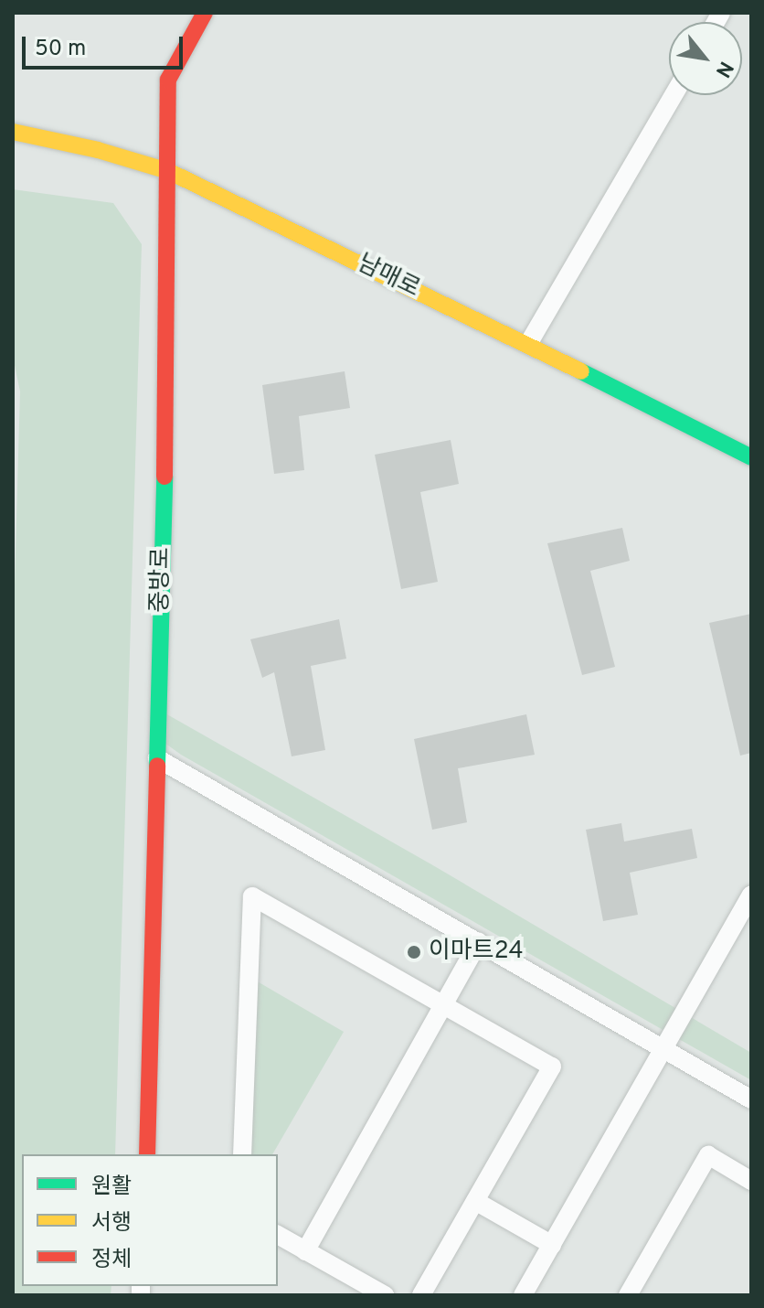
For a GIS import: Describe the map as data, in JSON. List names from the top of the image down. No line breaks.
{"streets":{"street":["남매로","중방로"]},"crossings":[["남매로","중방로"]],"places":["이마트24"],"legend":["원활","서행","정체"],"scale_bar":"50 m","north":"bottom right"}
